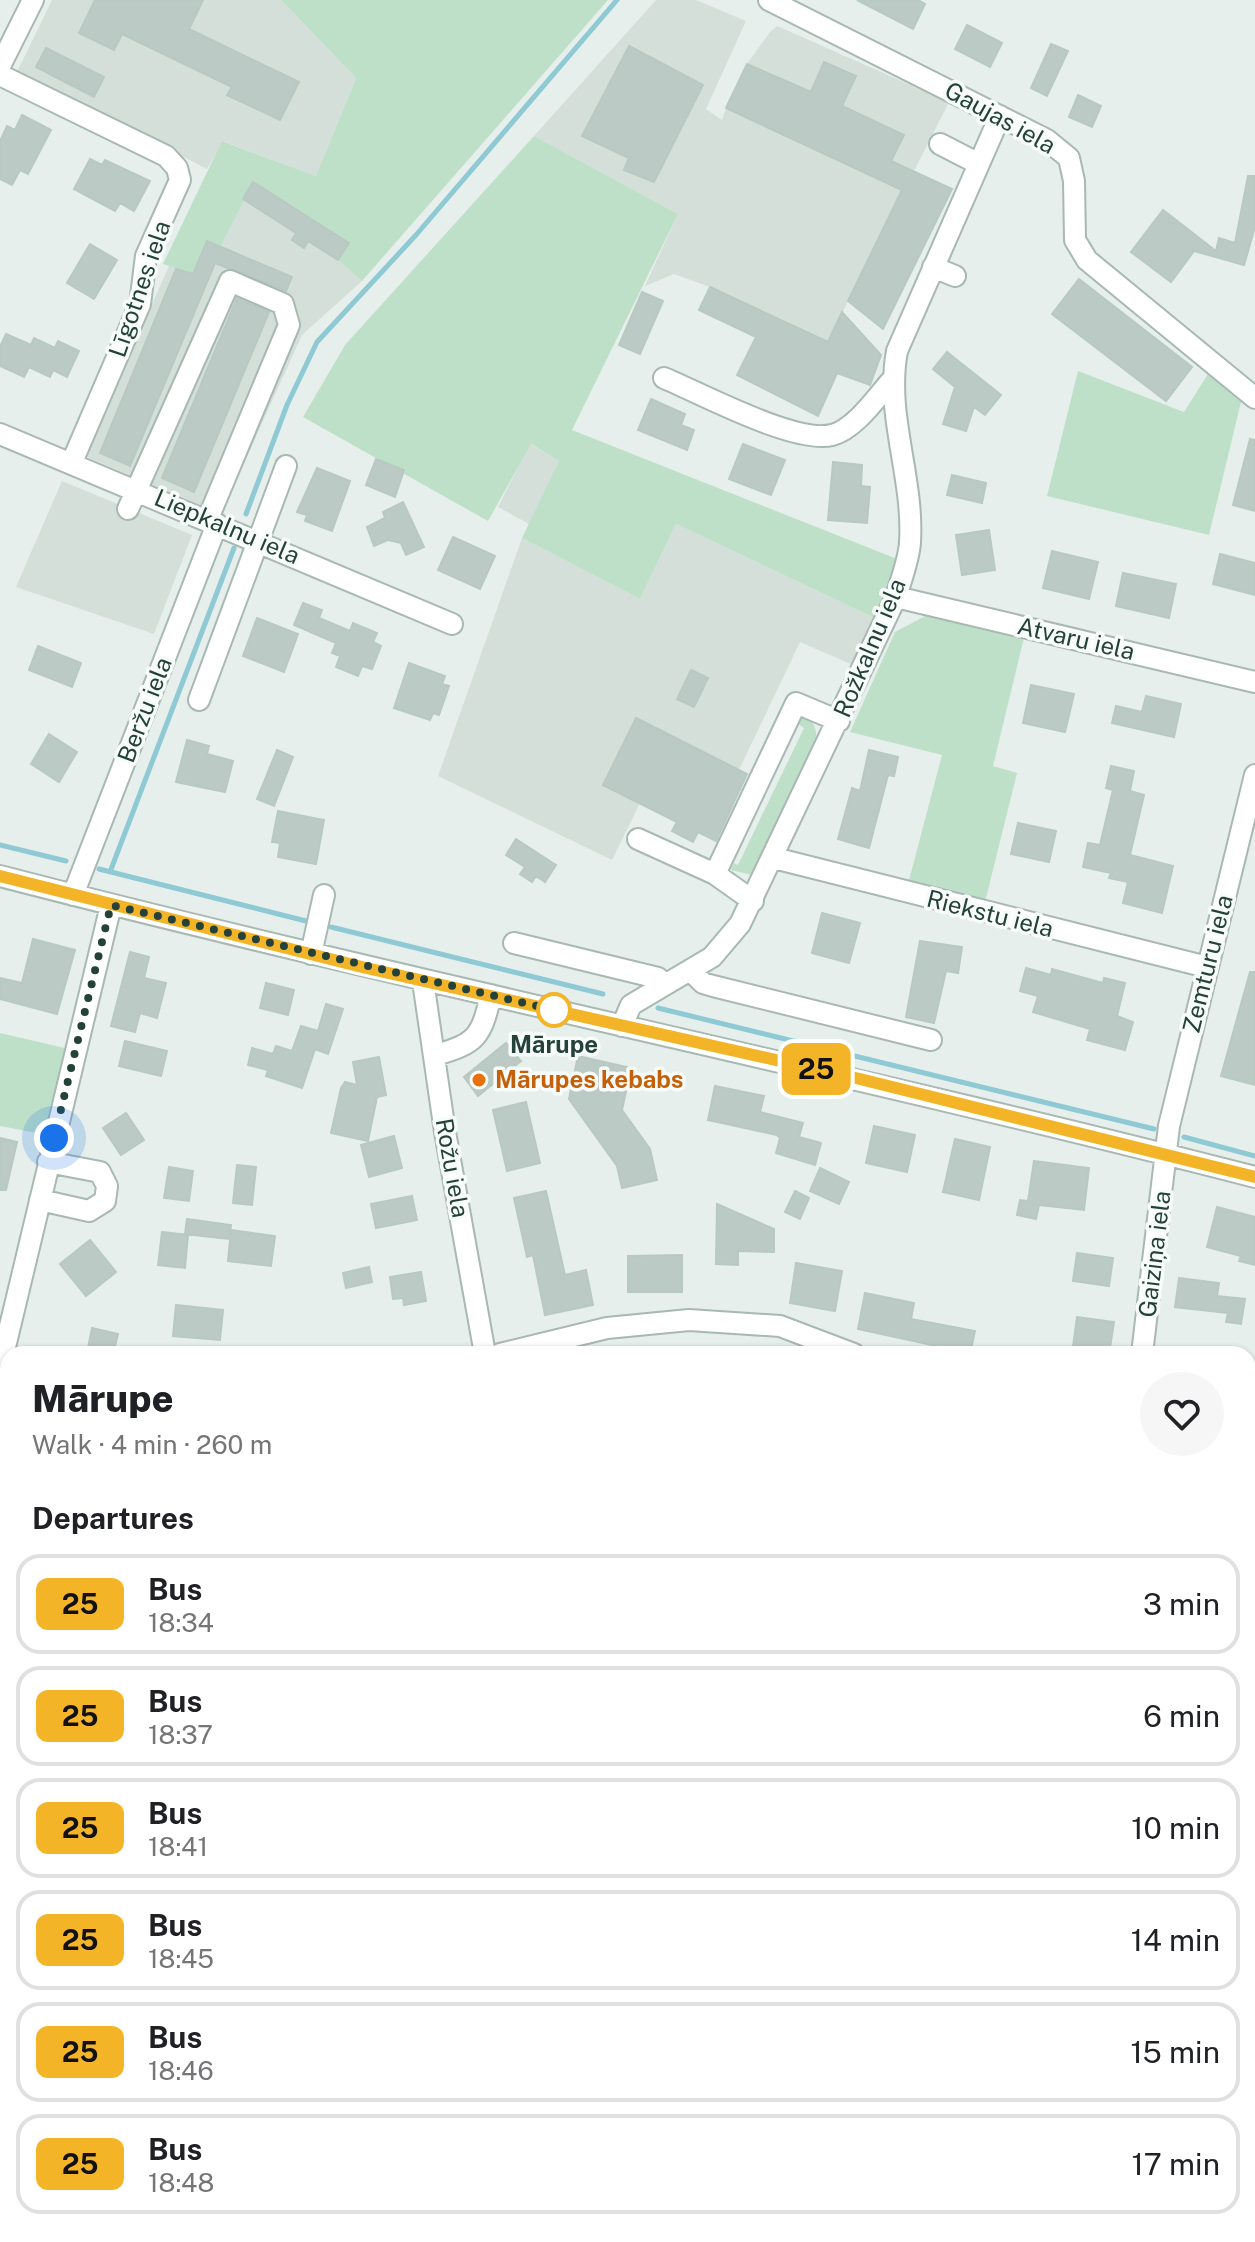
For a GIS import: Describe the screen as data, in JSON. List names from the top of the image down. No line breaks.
{"streets":{"street":["Gaujas iela","Līgotnes iela","Liepkalnu iela","Atvaru iela","Rožkalnu iela","Beržu iela","Riekstu iela","Zemturu iela","Rožu iela","Gaiziņa iela"]},"crossings":[["Gaujas iela","Rožkalnu iela"],["Līgotnes iela","Liepkalnu iela"],["Liepkalnu iela","Beržu iela"],["Atvaru iela","Rožkalnu iela"],["Rožkalnu iela","Riekstu iela"],["Riekstu iela","Zemturu iela"],["Zemturu iela","Gaiziņa iela"]],"places":["Mārupe","Mārupes kebabs"],"lines":["bus line 25"],"page":{"on_map":"25","heading":[["Mārupe","Walk · 4 min · 260 m"],"Departures"],"list":[{"mark":"25","name":"Bus","note":"18:34","value":"3 min"},{"mark":"25","name":"Bus","note":"18:37","value":"6 min"},{"mark":"25","name":"Bus","note":"18:41","value":"10 min"},{"mark":"25","name":"Bus","note":"18:45","value":"14 min"},{"mark":"25","name":"Bus","note":"18:46","value":"15 min"},{"mark":"25","name":"Bus","note":"18:48","value":"17 min"}]}}
